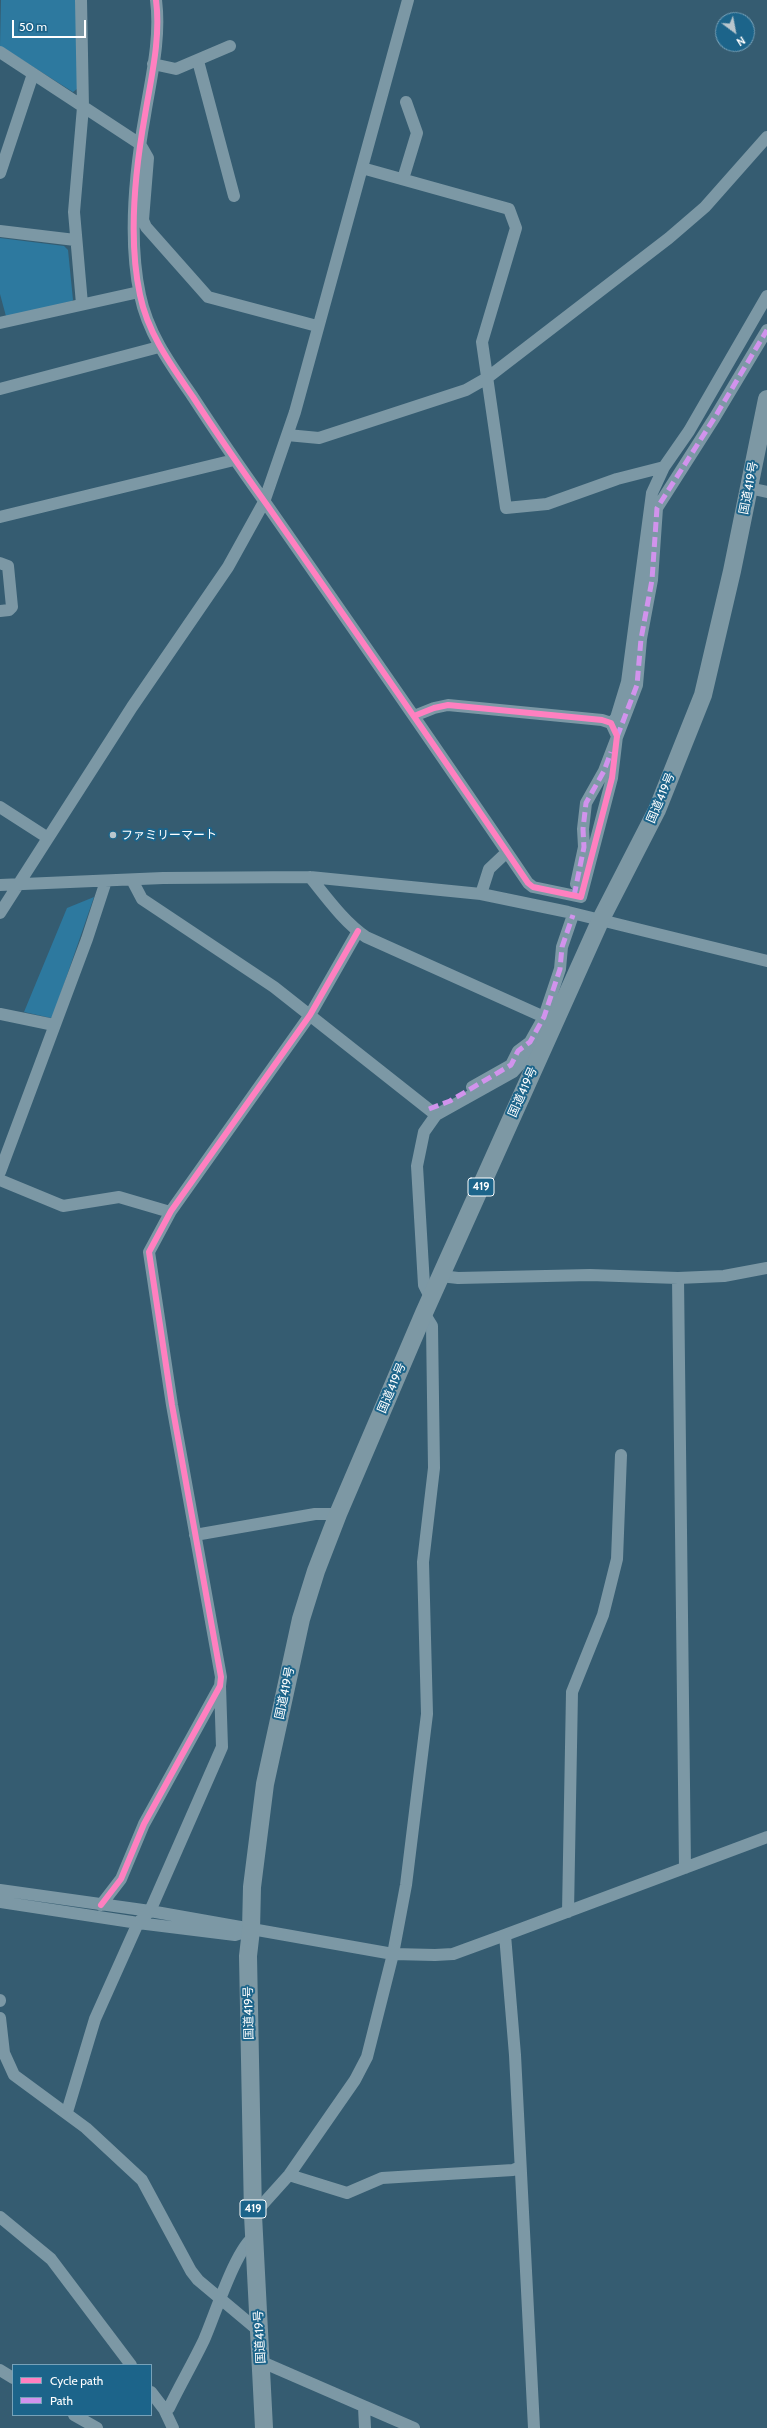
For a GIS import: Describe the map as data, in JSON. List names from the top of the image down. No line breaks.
{"streets":{"highway":["国道419号","419"]},"places":["ファミリーマート"],"legend":["Cycle path","Path"],"scale_bar":"50 m","north":"bottom right"}
